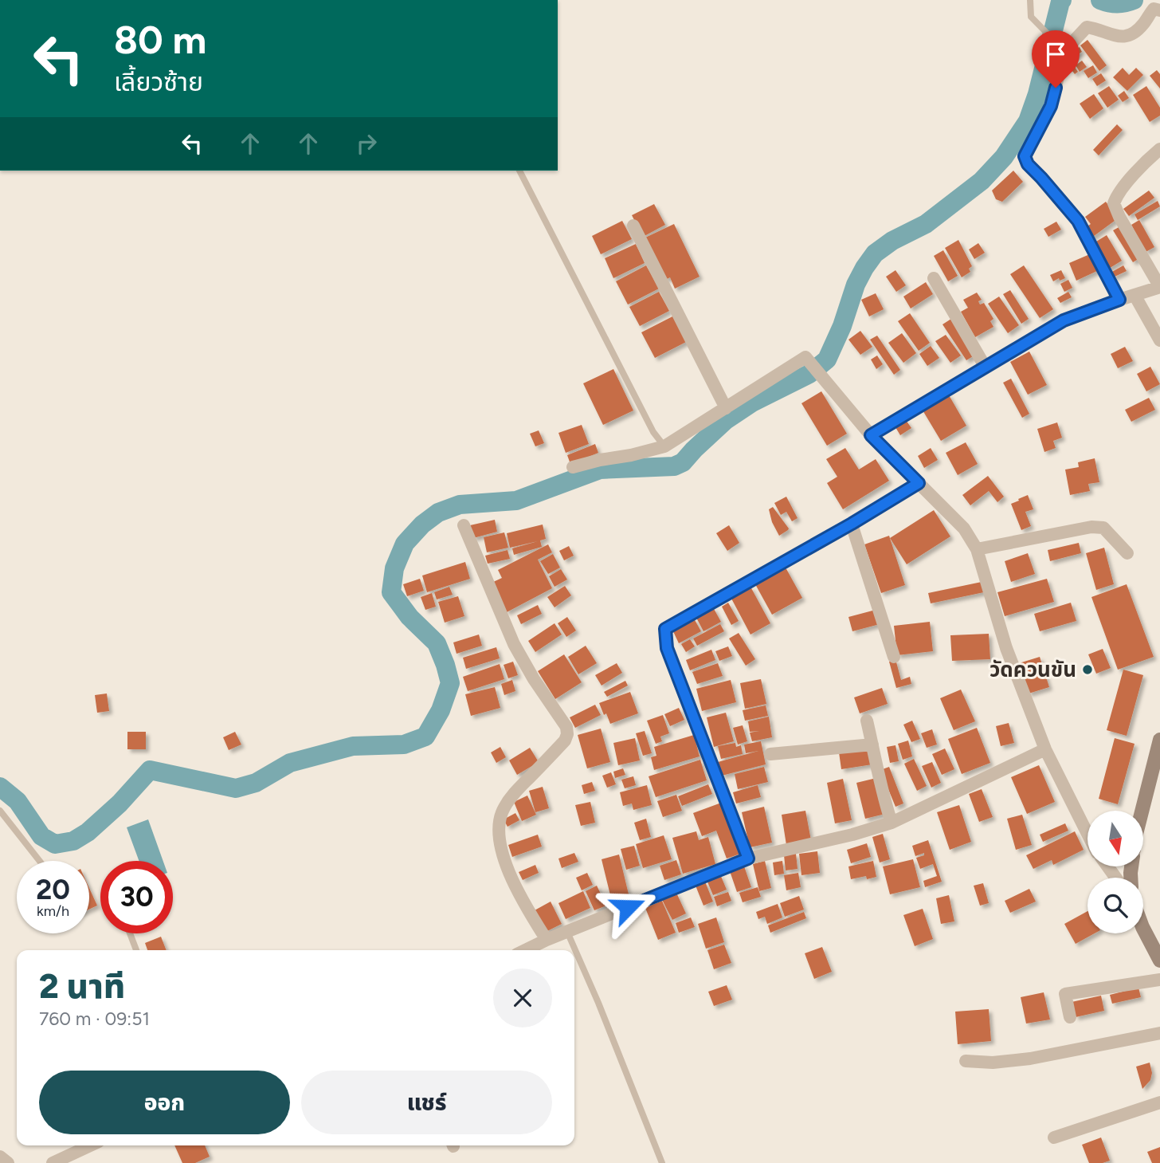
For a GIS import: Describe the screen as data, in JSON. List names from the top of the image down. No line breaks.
{"places":["วัดควนขัน"],"north":"bottom","page":{"turn":["80 m","เลี้ยวซ้าย"],"speed":"20 km/h","limit":"30","heading":["2 นาที","760 m · 09:51"],"buttons":["ออก","แชร์"]}}
